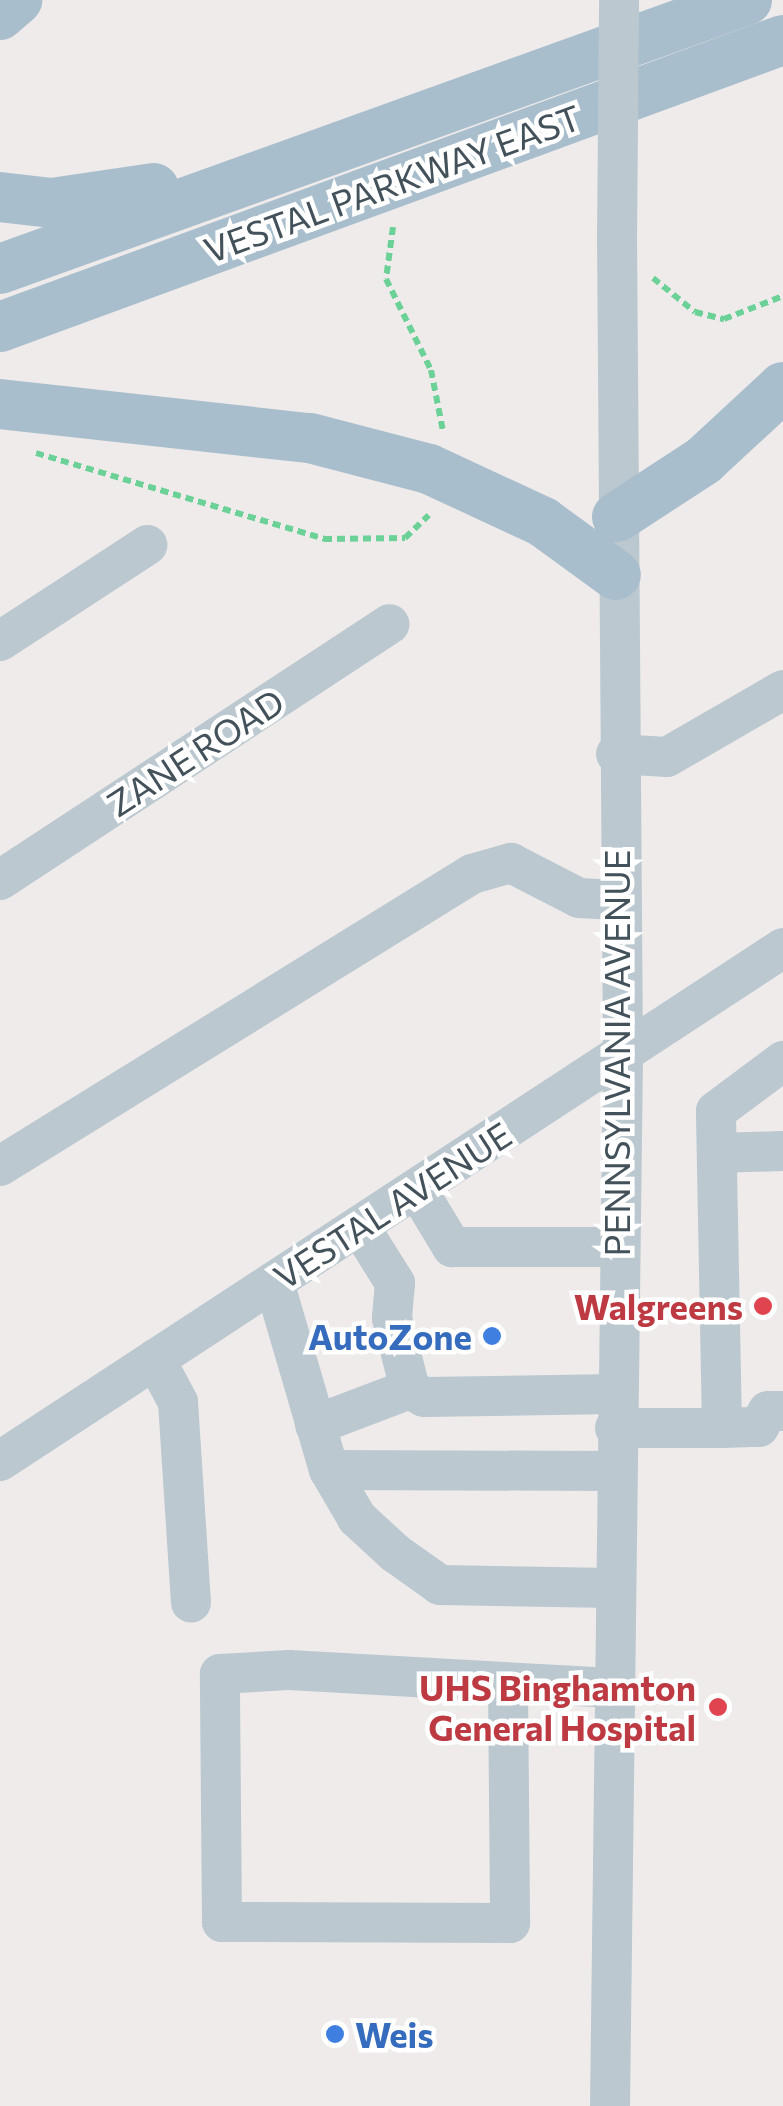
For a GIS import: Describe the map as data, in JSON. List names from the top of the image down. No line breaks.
{"streets":{"main road":["VESTAL PARKWAY EAST"],"street":["ZANE ROAD","PENNSYLVANIA AVENUE","VESTAL AVENUE"]},"crossings":[["PENNSYLVANIA AVENUE","VESTAL AVENUE"]],"places":["Walgreens","AutoZone","UHS Binghamton General Hospital","Weis"]}
